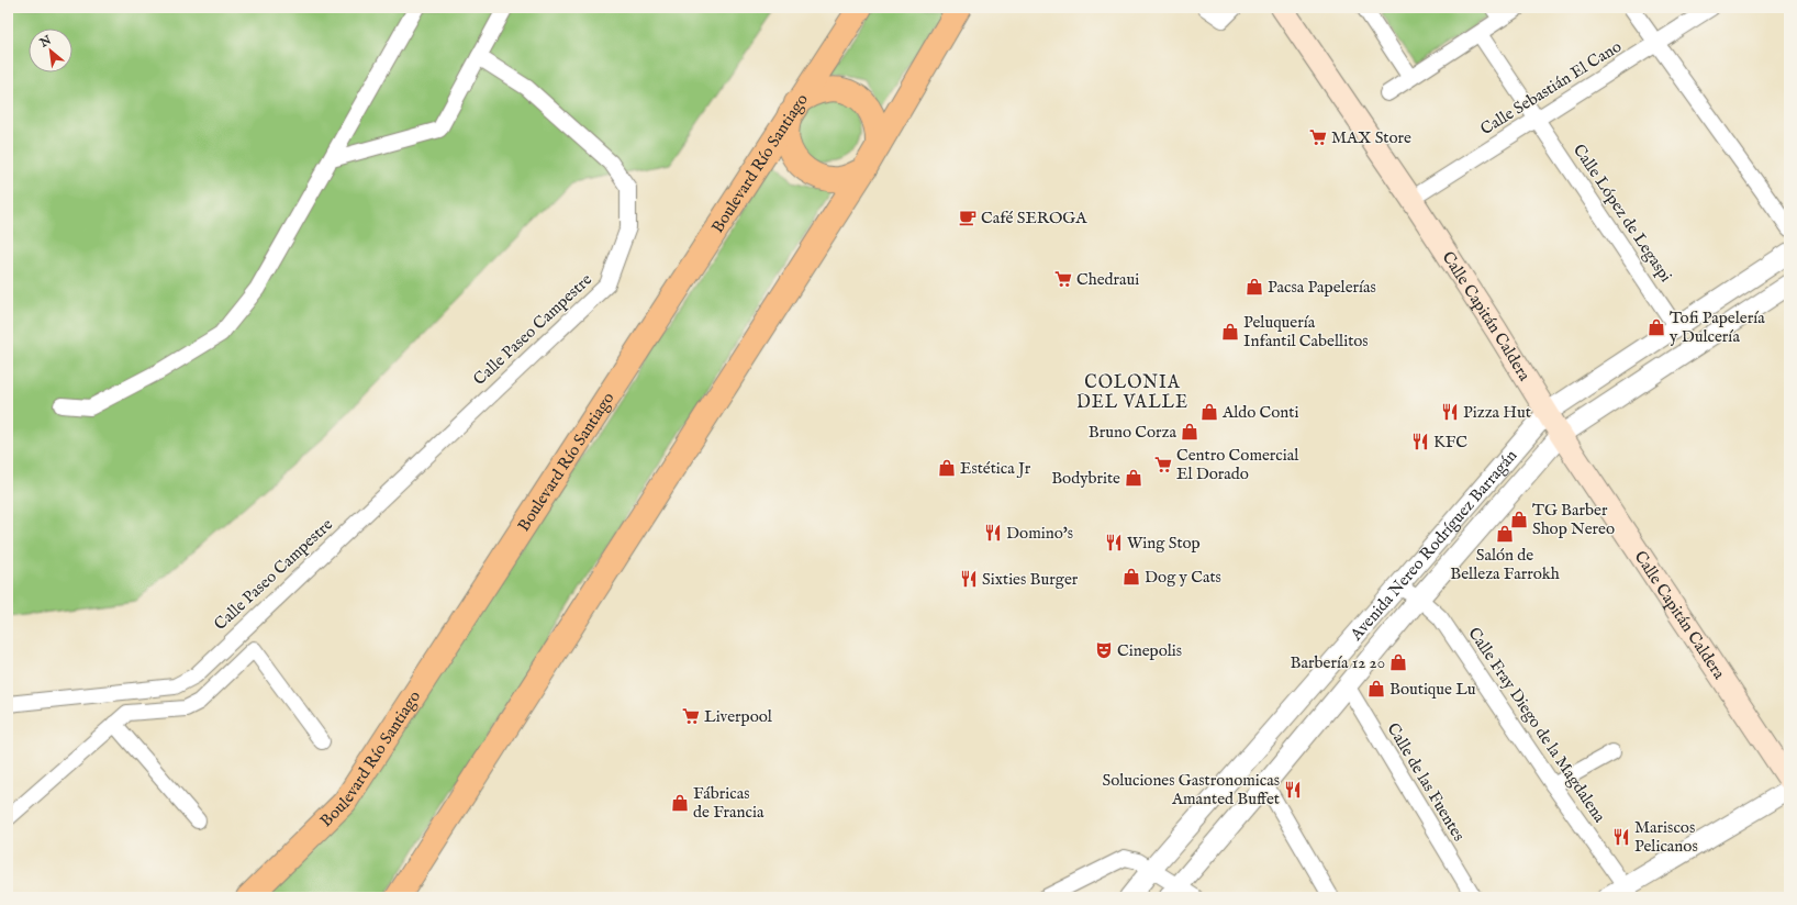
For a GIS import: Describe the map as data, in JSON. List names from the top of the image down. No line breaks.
{"streets":{"main road":["Boulevard Río Santiago","Calle Capitán Caldera"],"street":["Calle Sebastián El Cano","Calle López de Legaspi","Calle Paseo Campestre","Avenida Nereo Rodríguez Barragán","Calle Fray Diego de la Magdalena","Calle de las Fuentes"]},"crossings":[["Calle Sebastián El Cano","Calle López de Legaspi"],["Calle Sebastián El Cano","Calle Capitán Caldera"],["Calle López de Legaspi","Avenida Nereo Rodríguez Barragán"],["Calle Capitán Caldera","Avenida Nereo Rodríguez Barragán"],["Avenida Nereo Rodríguez Barragán","Calle Fray Diego de la Magdalena"],["Avenida Nereo Rodríguez Barragán","Calle de las Fuentes"]],"districts":["COLONIA DEL VALLE"],"places":{"supermarket":["MAX Store","Chedraui","Centro Comercial El Dorado","Liverpool"],"cafe":["Café SEROGA"],"shop":["Pacsa Papelerías","Tofi Papelería y Dulcería","Peluquería Infantil Cabellitos","Aldo Conti","Bruno Corza","Estética Jr","Bodybrite","TG Barber Shop Nereo","Salón de Belleza Farrokh","Dog y Cats","Barbería 12 20","Boutique Lu","Fábricas de Francia"],"restaurant":["Pizza Hut","KFC","Domino's","Wing Stop","Sixties Burger","Soluciones Gastronomicas Amanted Buffet","Mariscos Pelicanos"],"theatre":["Cinepolis"]},"north":"top left"}
